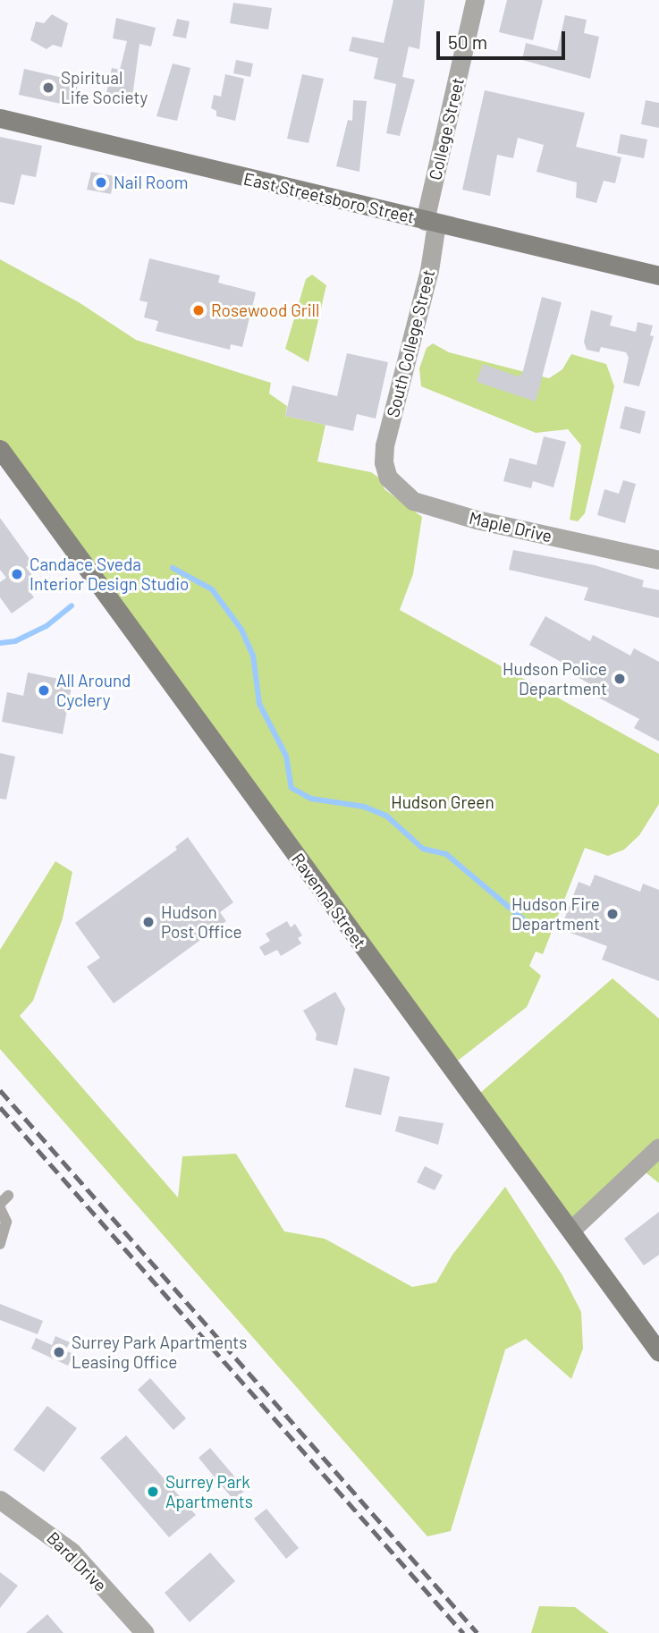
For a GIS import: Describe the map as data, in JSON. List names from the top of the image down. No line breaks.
{"streets":{"street":["College Street","East Streetsboro Street","South College Street","Maple Drive","Ravenna Street","Bard Drive"]},"crossings":[["College Street","East Streetsboro Street"],["College Street","South College Street"],["East Streetsboro Street","South College Street"],["South College Street","Maple Drive"]],"parks":["Hudson Green"],"places":["Spiritual Life Society","Nail Room","Rosewood Grill","Candace Sveda Interior Design Studio","Hudson Police Department","All Around Cyclery","Hudson Fire Department","Hudson Post Office","Surrey Park Apartments Leasing Office","Surrey Park Apartments"],"scale_bar":"50 m"}
